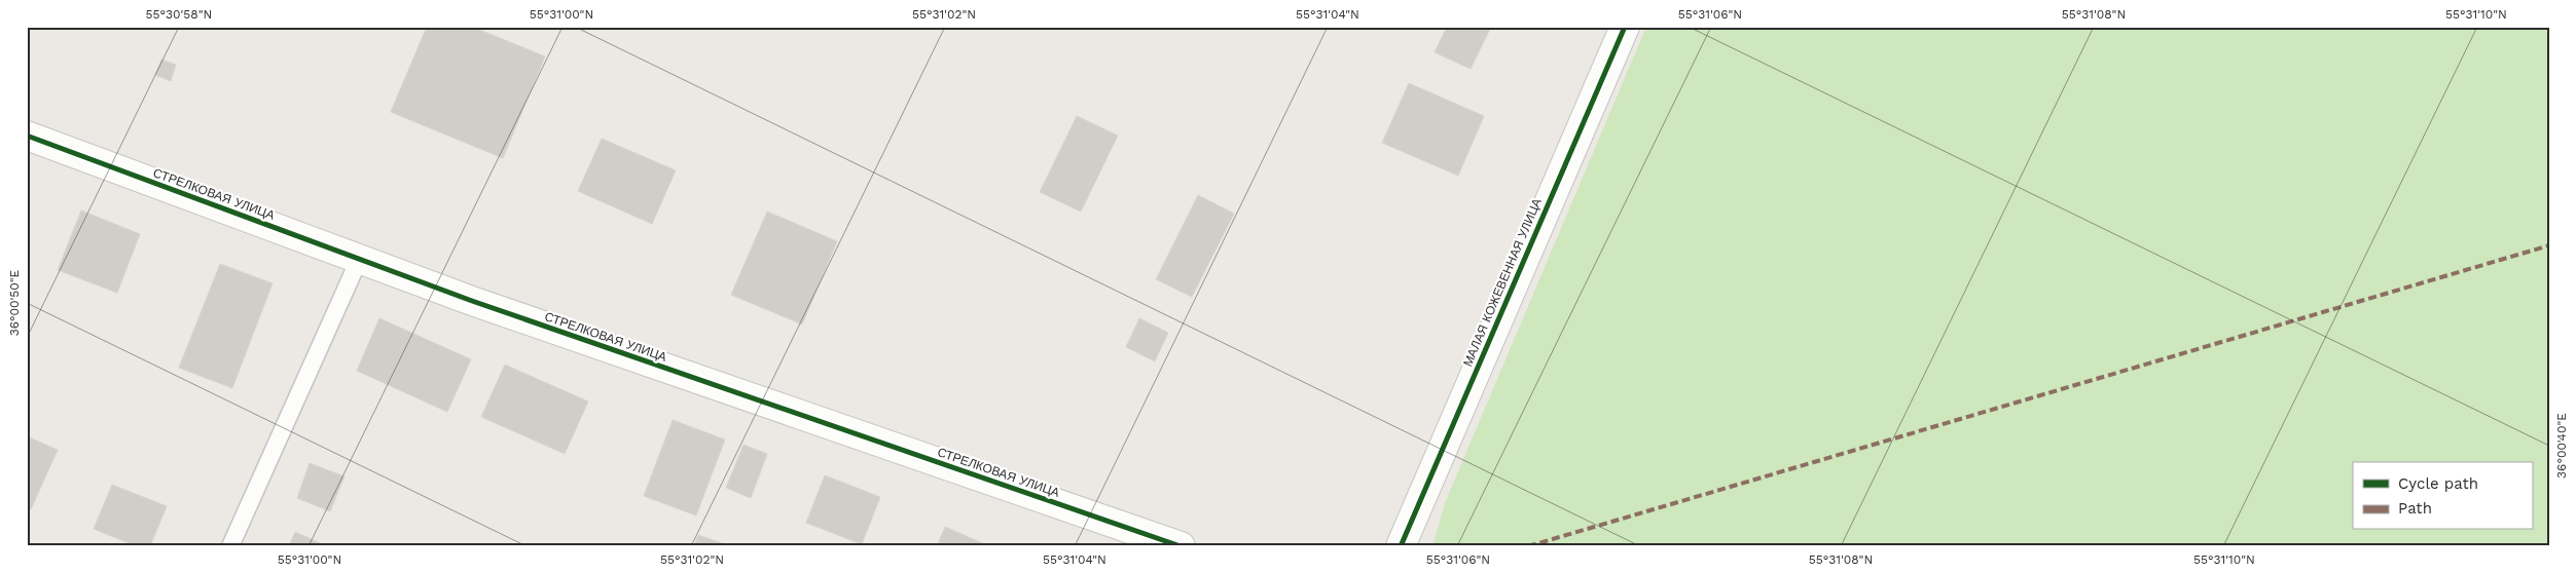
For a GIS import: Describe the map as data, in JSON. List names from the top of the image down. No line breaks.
{"streets":{"street":["СТРЕЛКОВАЯ УЛИЦА","МАЛАЯ КОЖЕВЕННАЯ УЛИЦА"]},"legend":["Cycle path","Path"],"coordinates":["55°30'58\"N","55°31'00\"N","55°31'02\"N","55°31'04\"N","55°31'06\"N","55°31'08\"N","55°31'10\"N","36°00'50\"E","36°00'40\"E"]}
